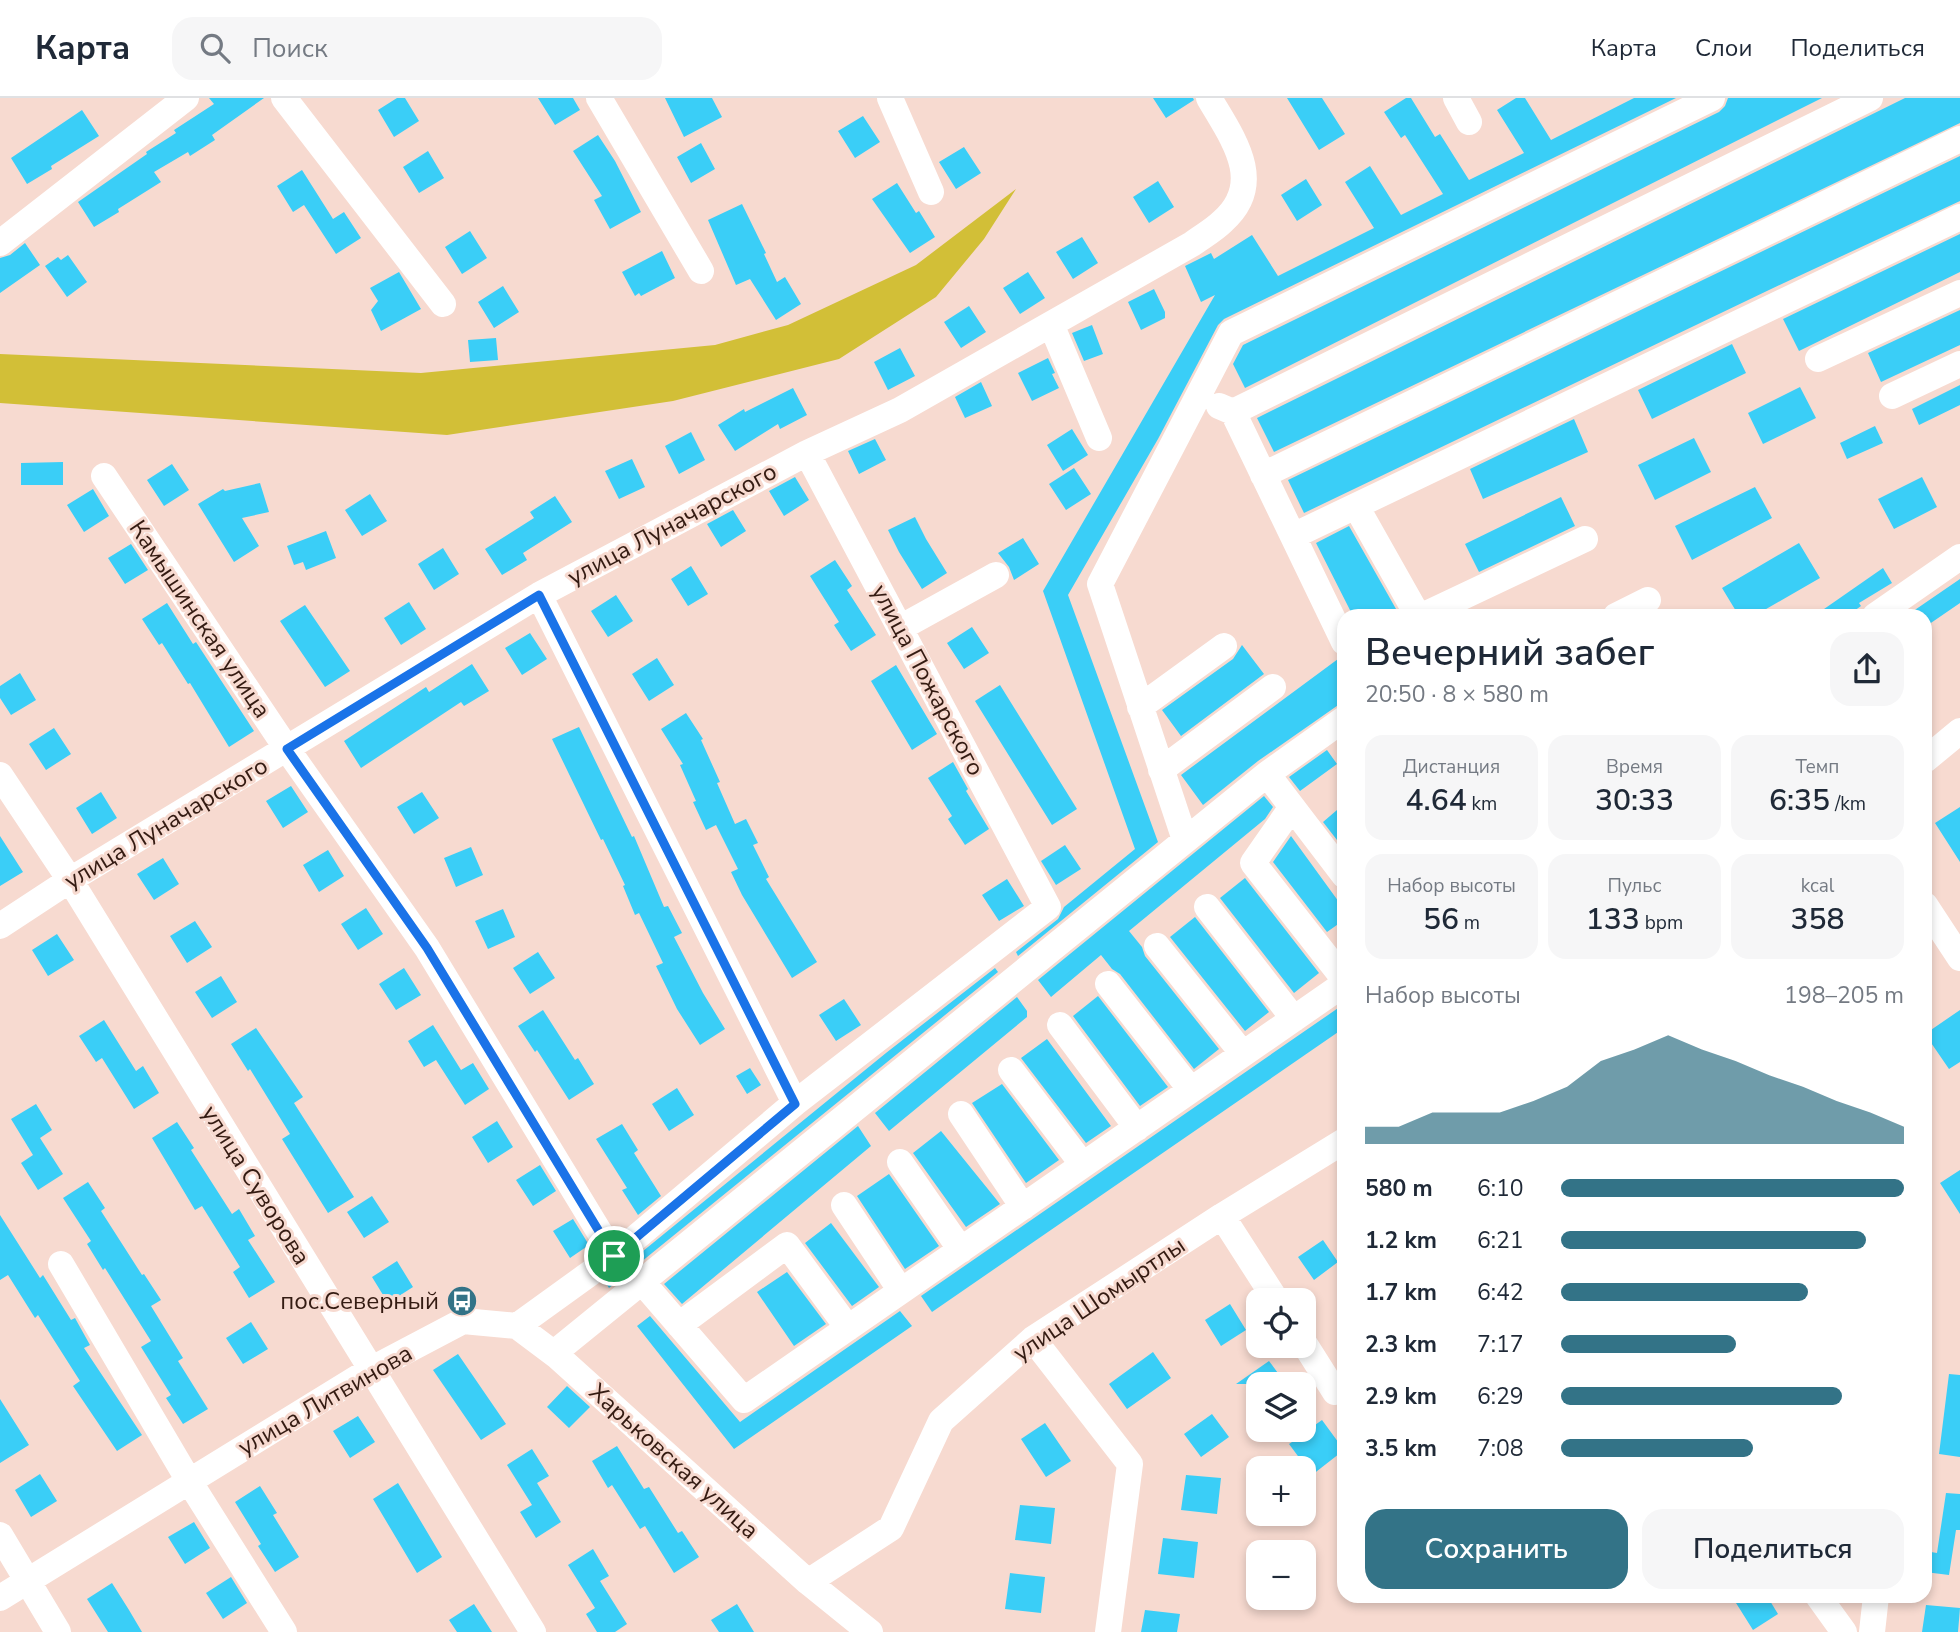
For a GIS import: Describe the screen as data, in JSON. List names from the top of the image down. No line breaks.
{"streets":{"street":["улица Луначарского","Камышинская улица","улица Пожарского","улица Суворова","улица Шомыртлы","улица Литвинова","Харьковская улица"]},"crossings":[["улица Луначарского","Камышинская улица"],["улица Луначарского","улица Пожарского"],["улица Луначарского","улица Суворова"],["улица Суворова","улица Литвинова"],["улица Шомыртлы","Харьковская улица"],["улица Литвинова","Харьковская улица"]],"places":{"bus stop":["пос.Северный"]},"page":{"header":"Карта","search":"Поиск","nav":["Карта","Слои","Поделиться"],"heading":["Вечерний забег","20:50 · 8 × 580 m"],"stats":[["Дистанция","4.64 km"],["Время","30:33"],["Темп","6:35 /km"],["Набор высоты","56 m"],["Пульс","133 bpm"],["kcal","358"]],"chart":["Набор высоты","198–205 m"],"list":[{"name":"580 m","note":"6:10"},{"name":"1.2 km","note":"6:21"},{"name":"1.7 km","note":"6:42"},{"name":"2.3 km","note":"7:17"},{"name":"2.9 km","note":"6:29"},{"name":"3.5 km","note":"7:08"}],"map_buttons":["+","−"],"buttons":["Сохранить","Поделиться"]}}
